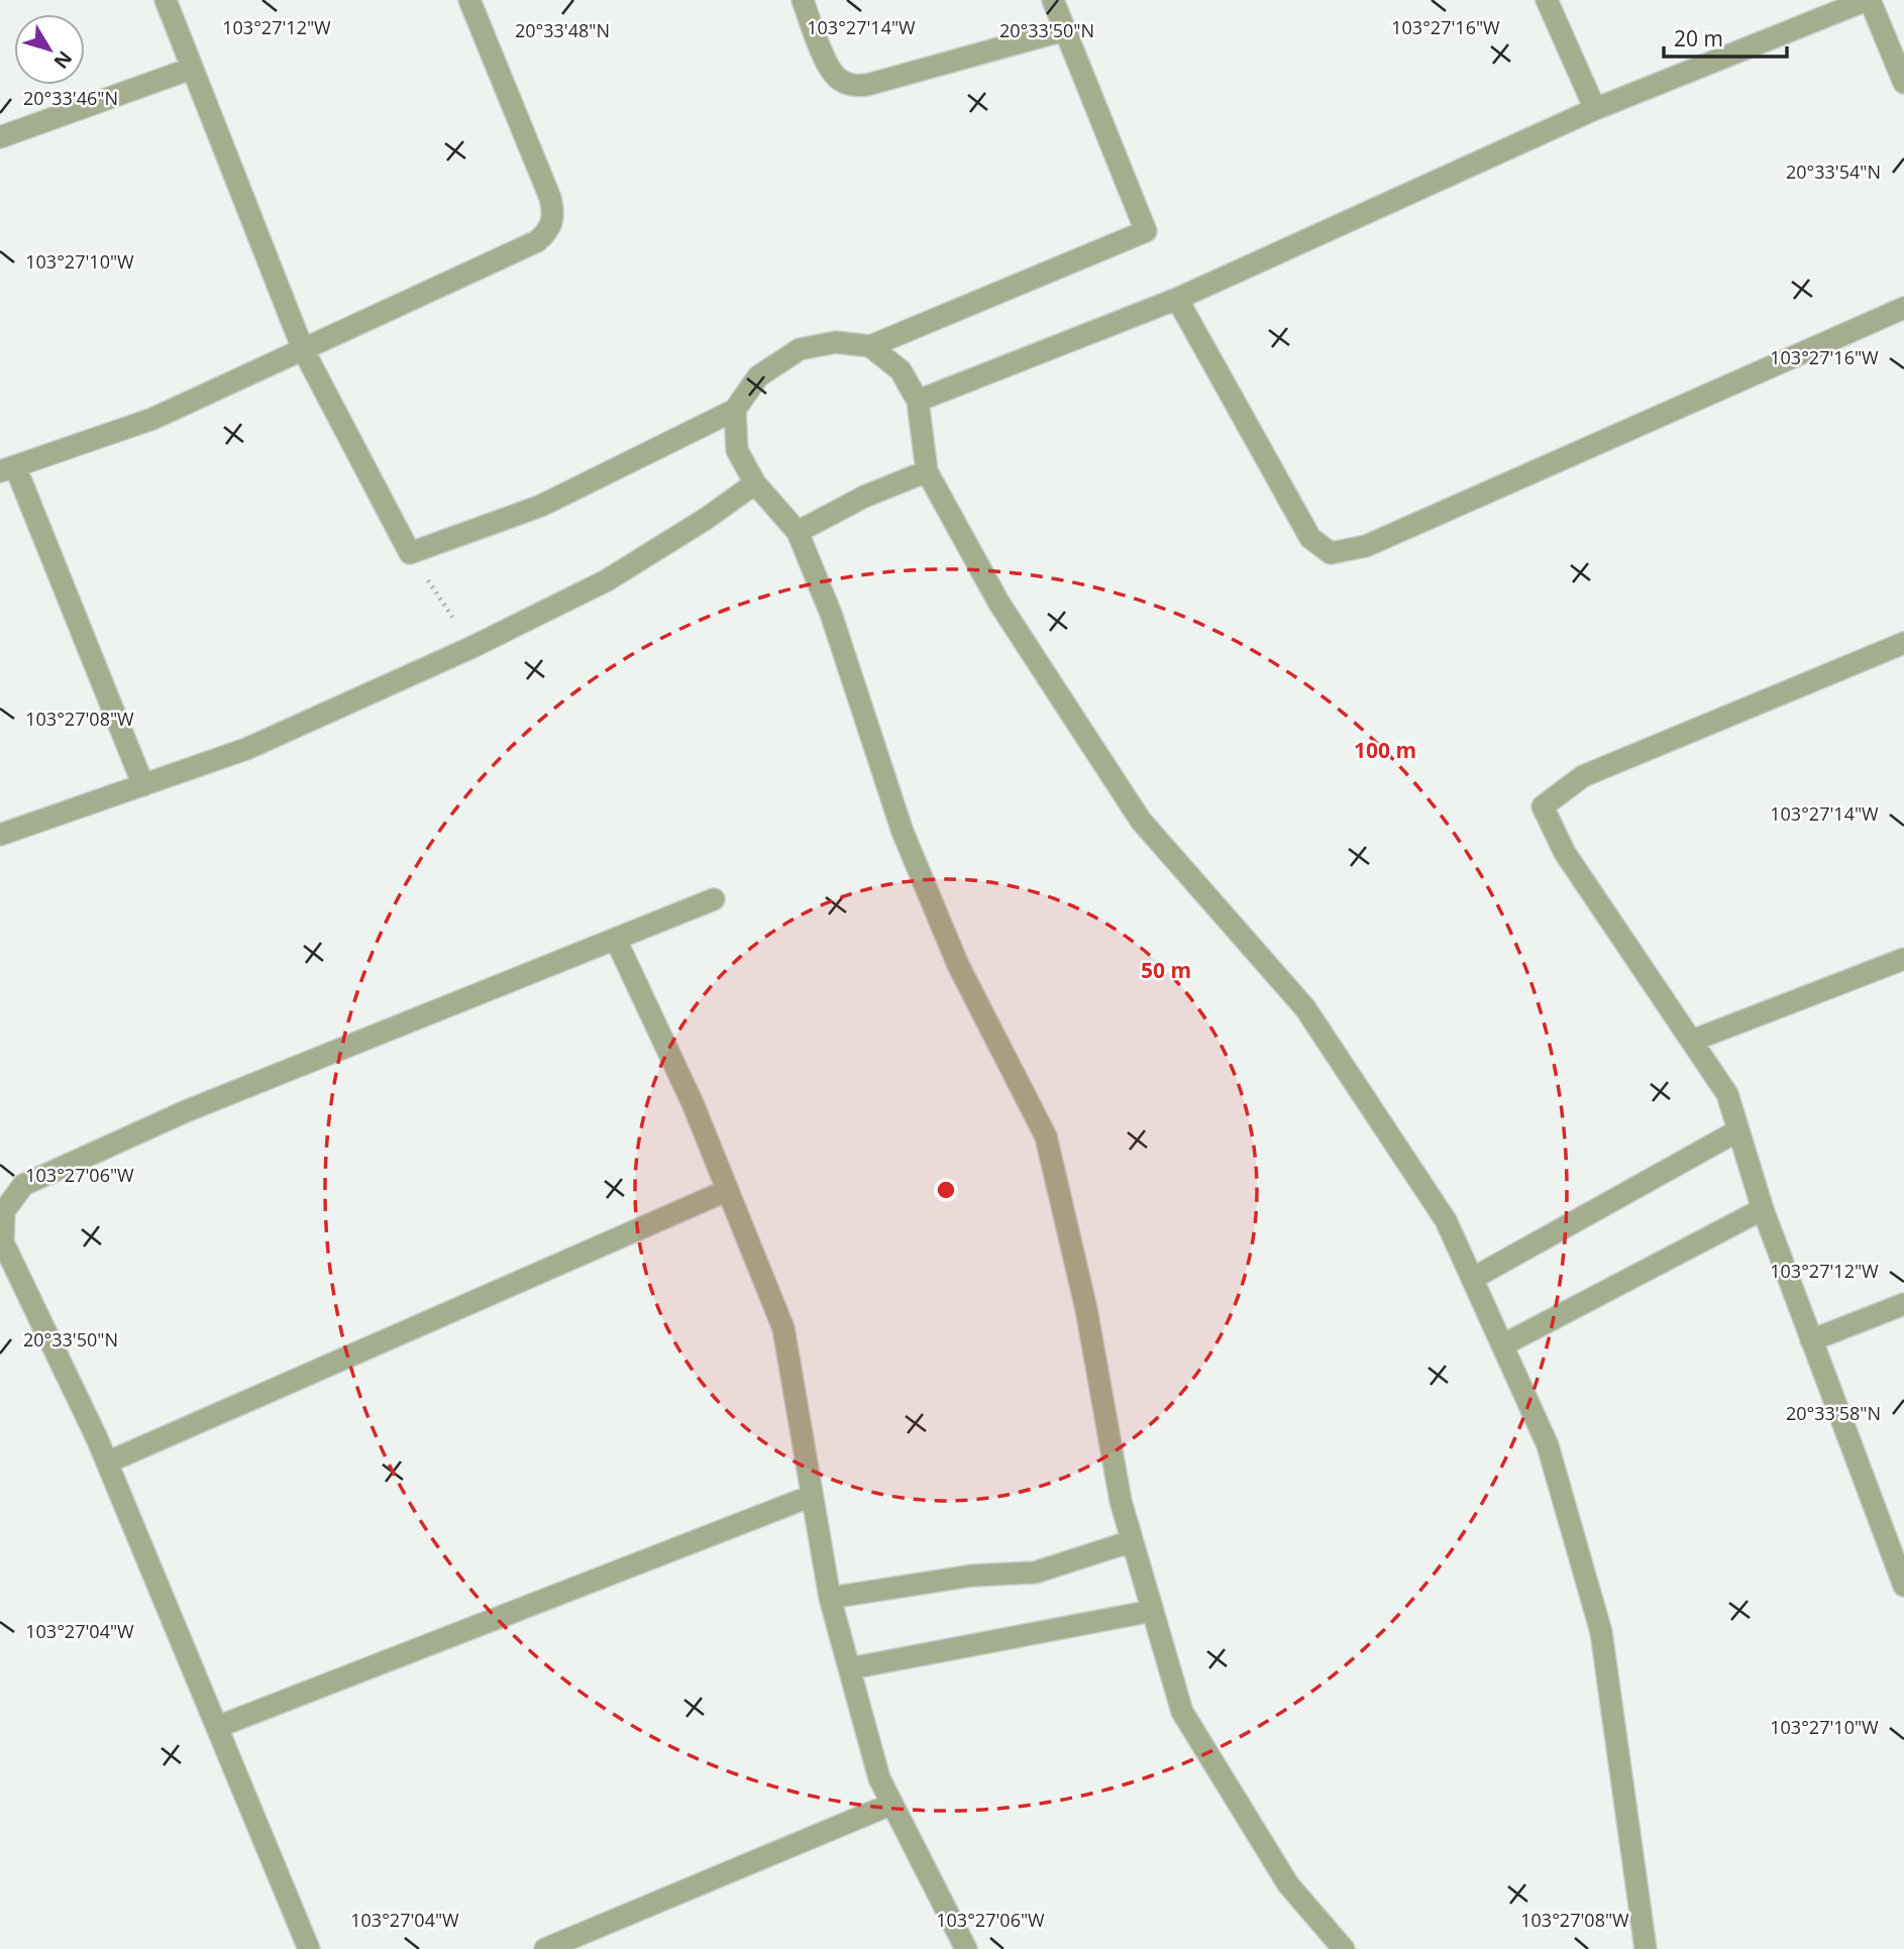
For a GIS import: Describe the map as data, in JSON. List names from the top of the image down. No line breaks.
{"scale_bar":"20 m","north":"bottom right","coordinates":["103°27'12\"W","103°27'14\"W","103°27'16\"W","20°33'48\"N","20°33'50\"N","20°33'46\"N","20°33'54\"N","103°27'10\"W","103°27'08\"W","103°27'06\"W","20°33'58\"N","103°27'04\"W"],"rings":["100 m","50 m"]}
